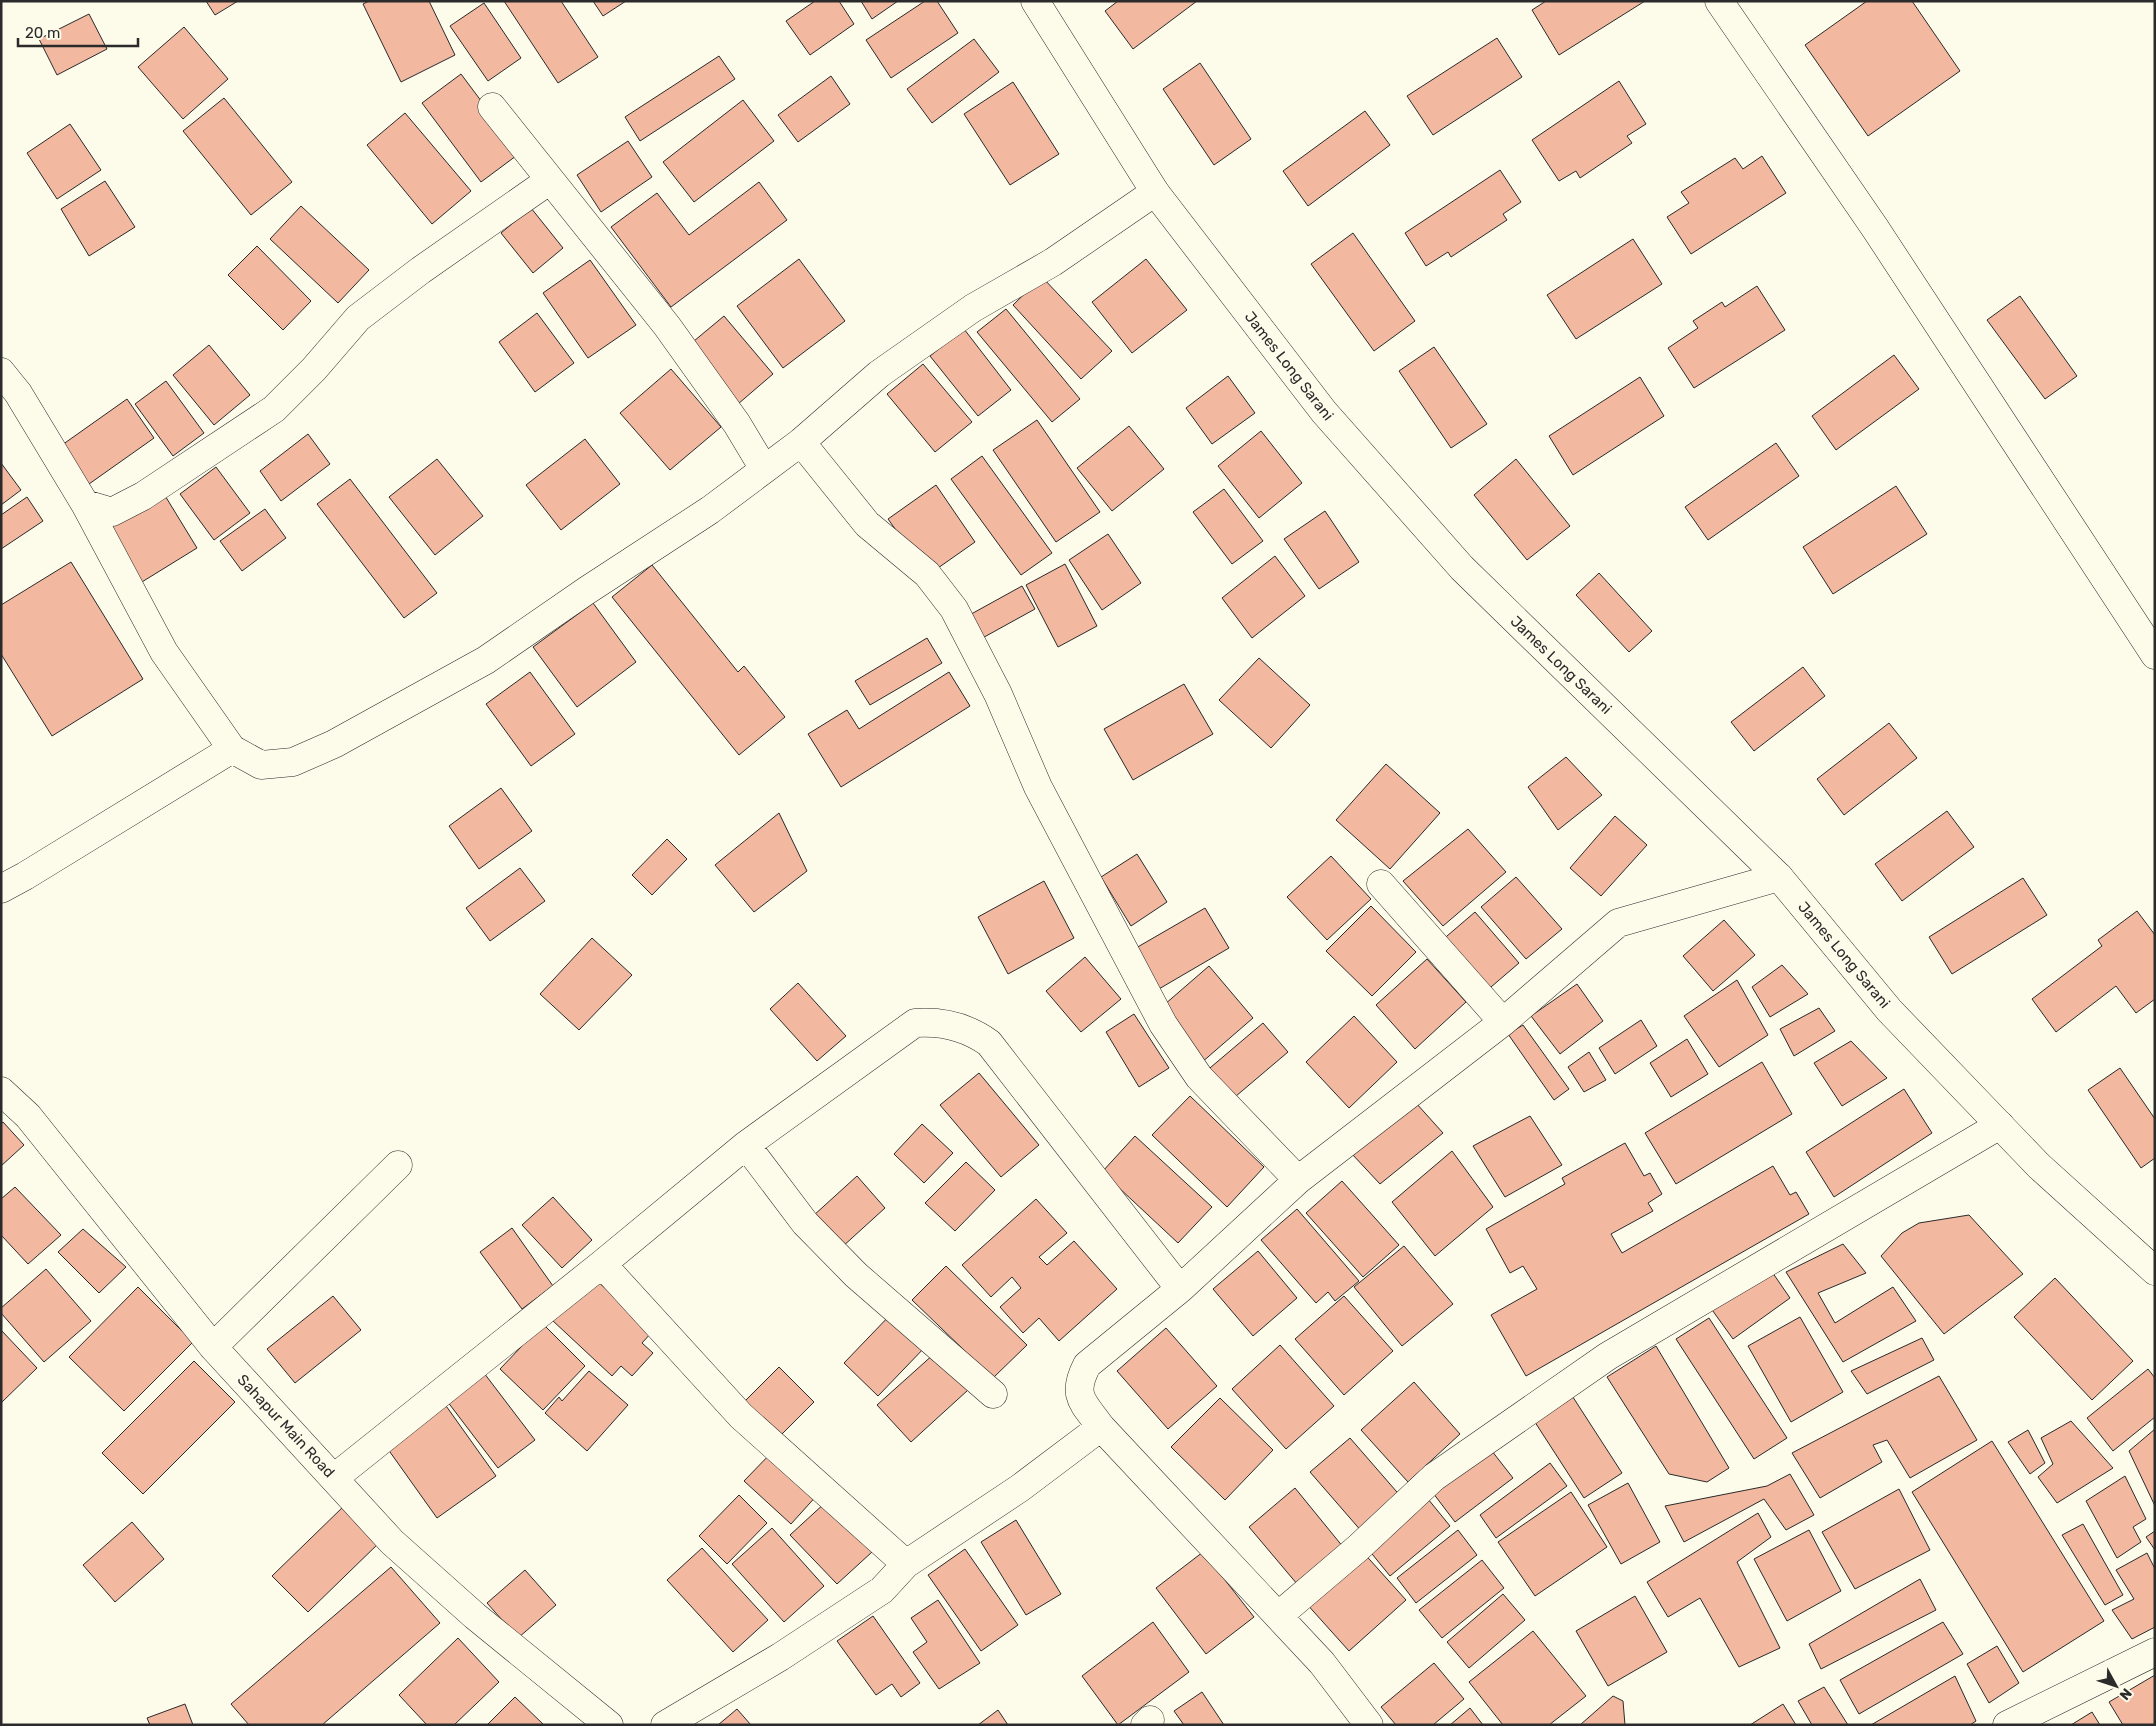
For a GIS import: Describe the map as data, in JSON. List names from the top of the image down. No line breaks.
{"streets":{"street":["James Long Sarani","Sahapur Main Road"]},"scale_bar":"20 m","north":"bottom right"}
